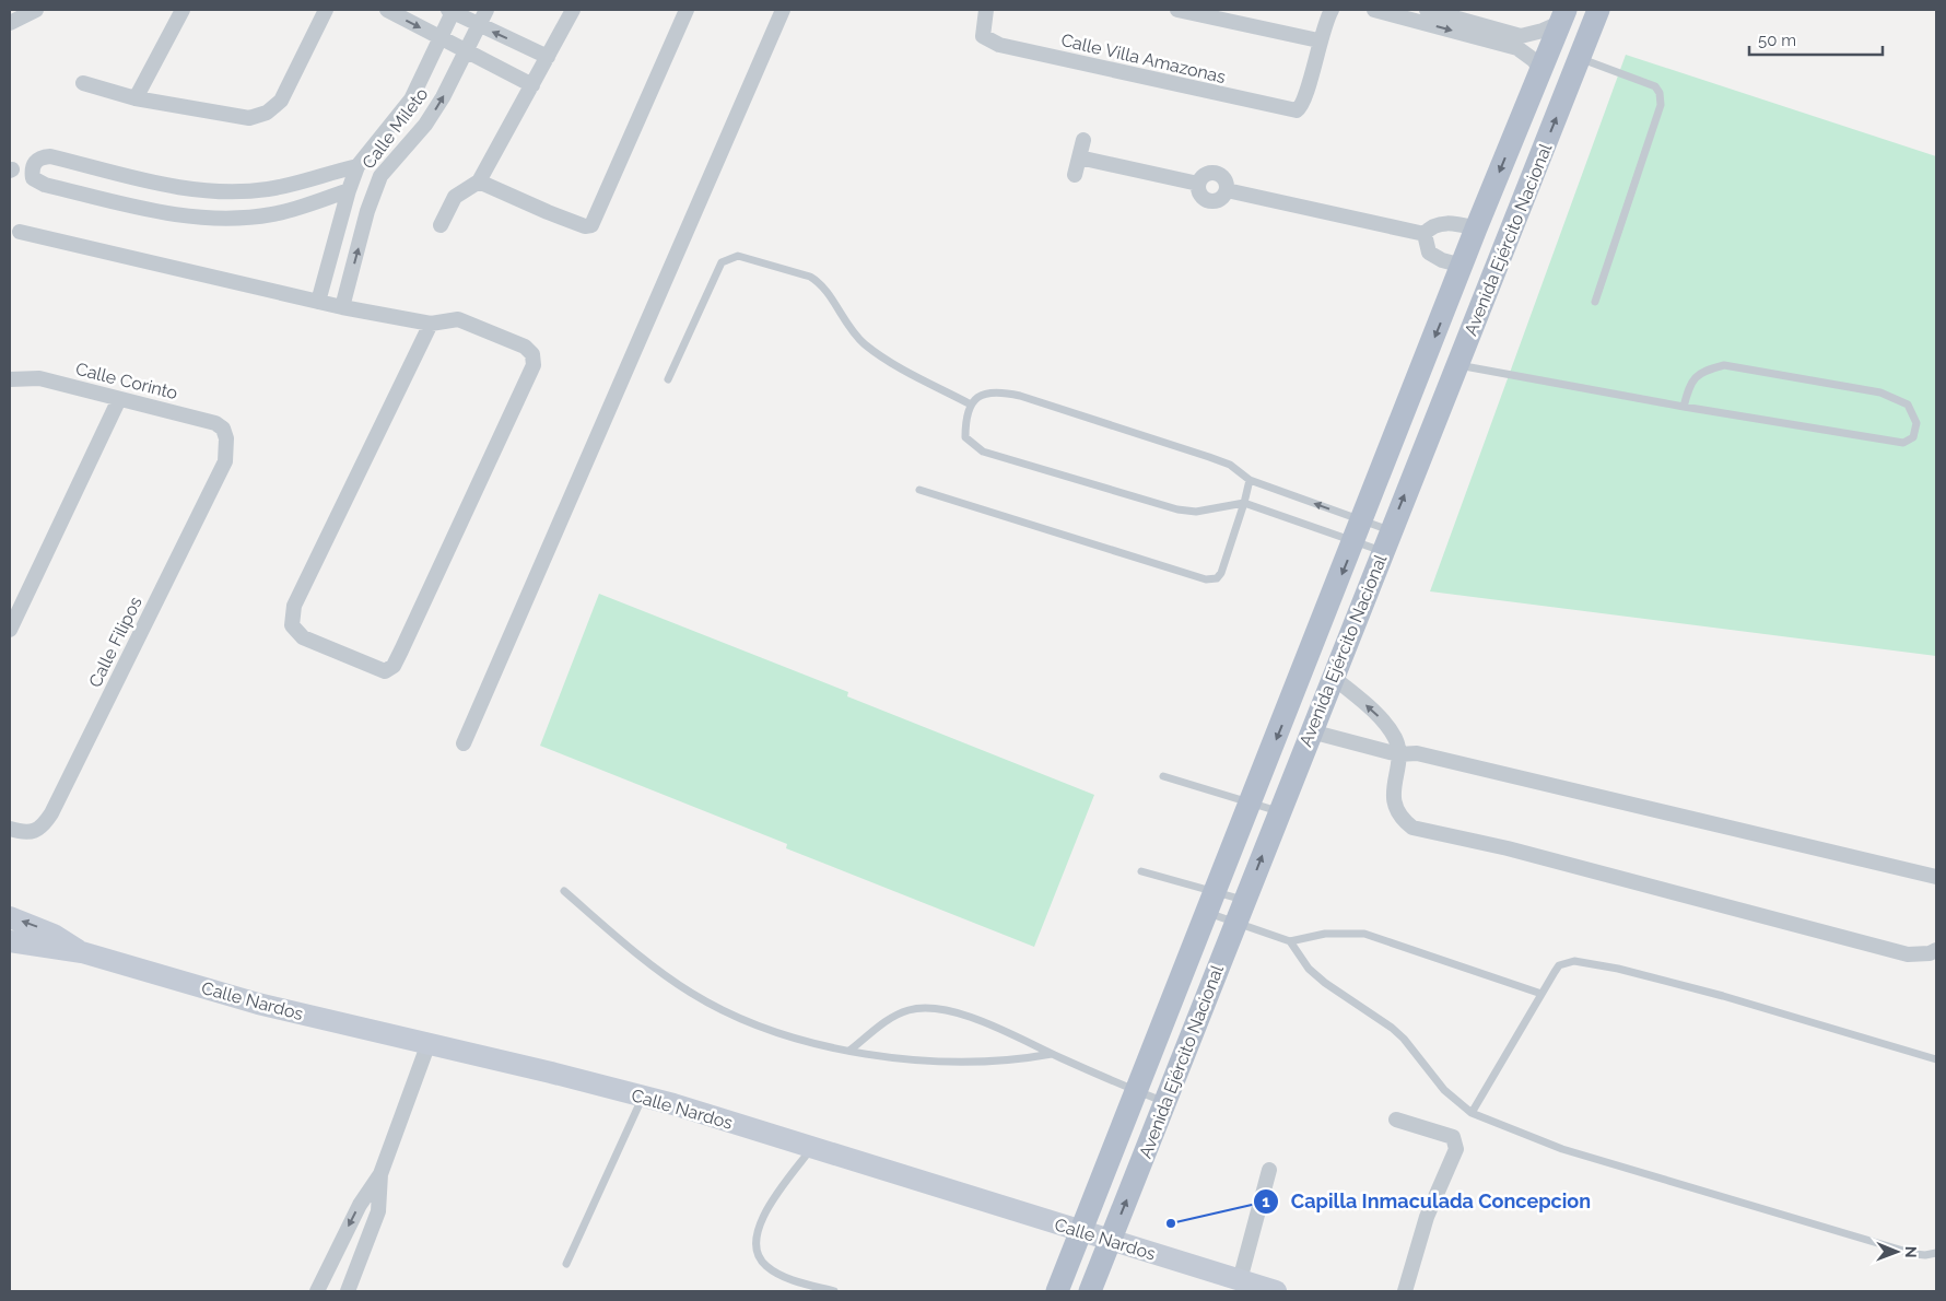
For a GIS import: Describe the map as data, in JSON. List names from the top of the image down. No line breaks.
{"streets":{"main road":["Avenida Ejército Nacional"],"street":["Calle Villa Amazonas","Calle Mileto","Calle Corinto","Calle Filipos","Calle Nardos"]},"crossings":[["Avenida Ejército Nacional","Calle Nardos"],["Calle Corinto","Calle Filipos"]],"places":["Capilla Inmaculada Concepcion"],"scale_bar":"50 m","north":"right"}
